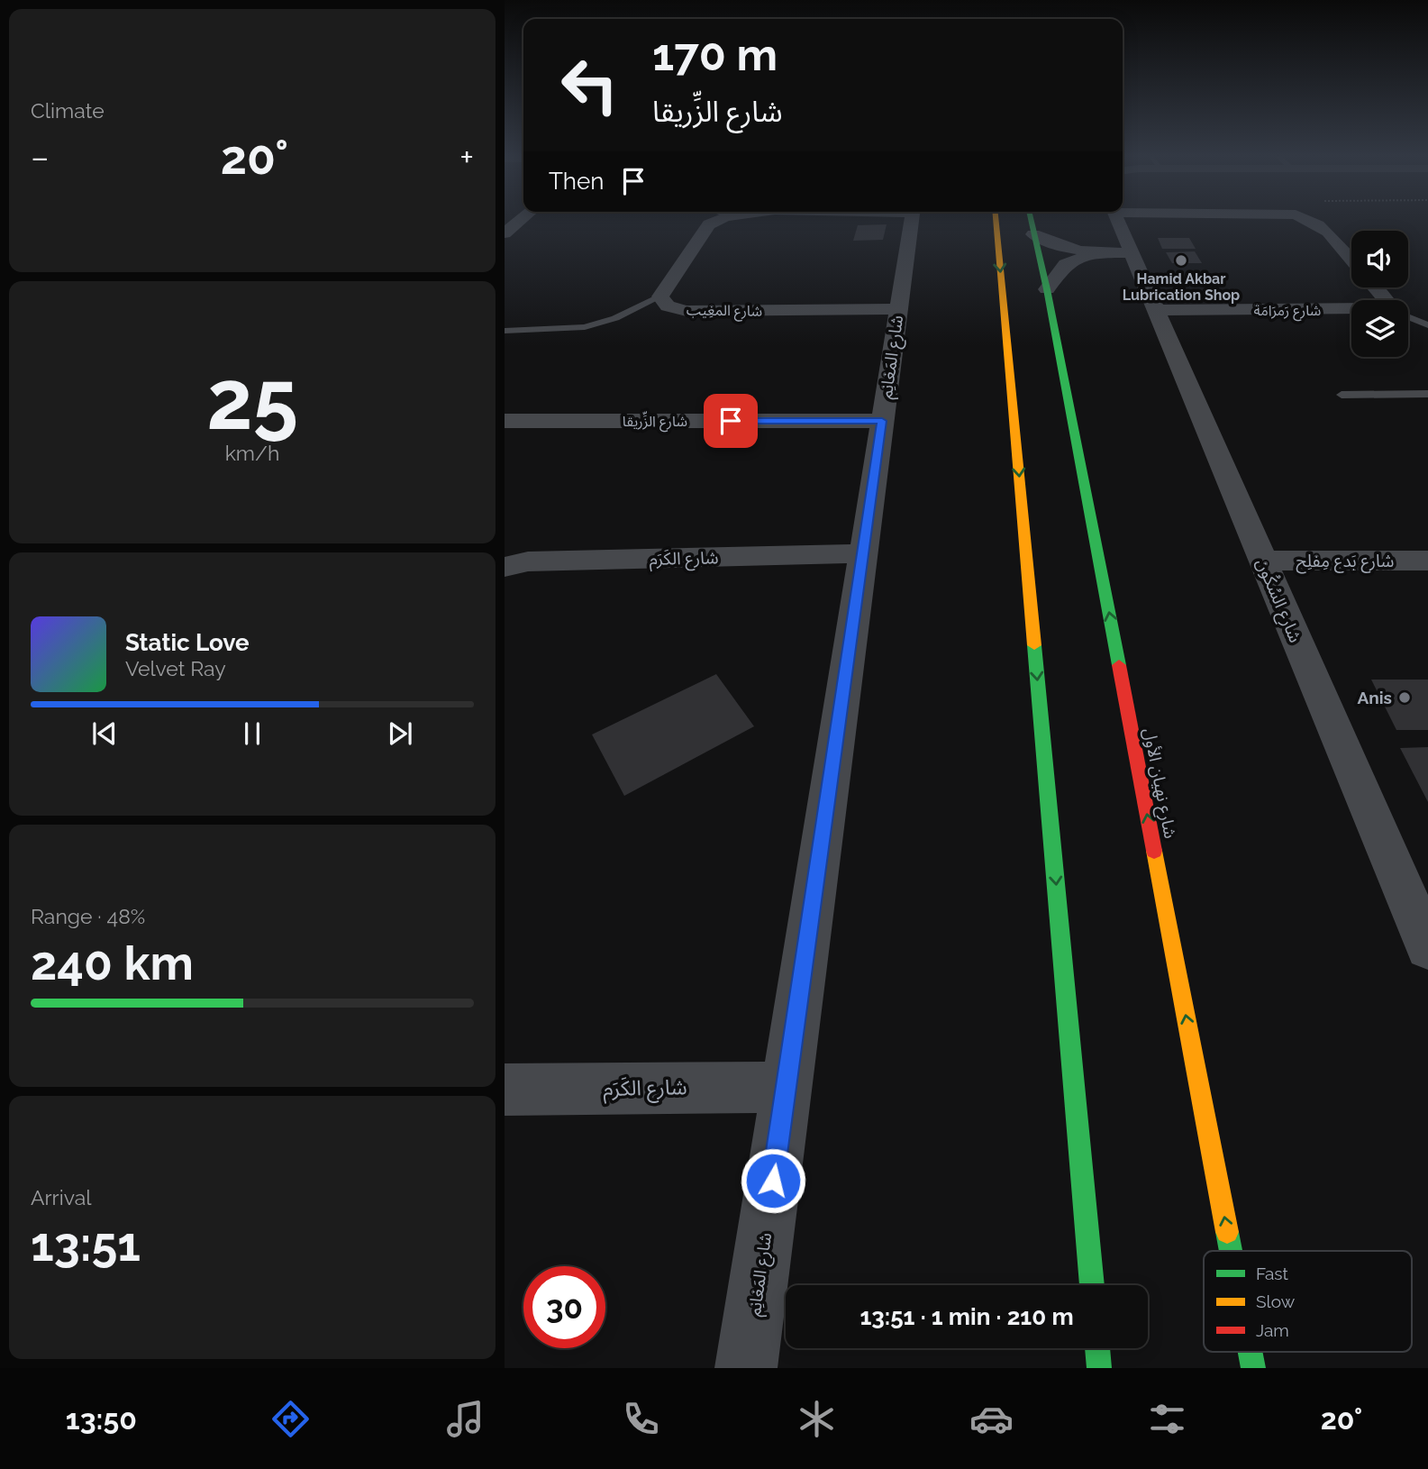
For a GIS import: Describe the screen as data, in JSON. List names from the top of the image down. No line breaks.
{"streets":{"main road":["شارع نهيان الأول"],"street":["شارع المغِيب","شارع رَمرَامَة","شارع المَغانِم","شارع الزِّريقا","شارع الكَرَم","شارع بَدع مِفلِح","شارع السُكُون"]},"crossings":[["شارع المغِيب","شارع المَغانِم"],["شارع رَمرَامَة","شارع السُكُون"],["شارع المَغانِم","شارع الزِّريقا"],["شارع المَغانِم","شارع الكَرَم"],["شارع بَدع مِفلِح","شارع السُكُون"]],"places":["Hamid Akbar Lubrication Shop","Anis"],"legend":["Fast","Slow","Jam"],"page":{"tile":["Climate",["25","km/h"],["Range · 48%","240 km"],["Arrival","13:51"]],"turn":["170 m","شارع الزِّريقا"],"heat":["−","20°","+"],"then":"Then","song":["Static Love","Velvet Ray"],"limit":"30","trip":"13:51 · 1 min · 210 m","tabs":["13:50","20°"]}}
